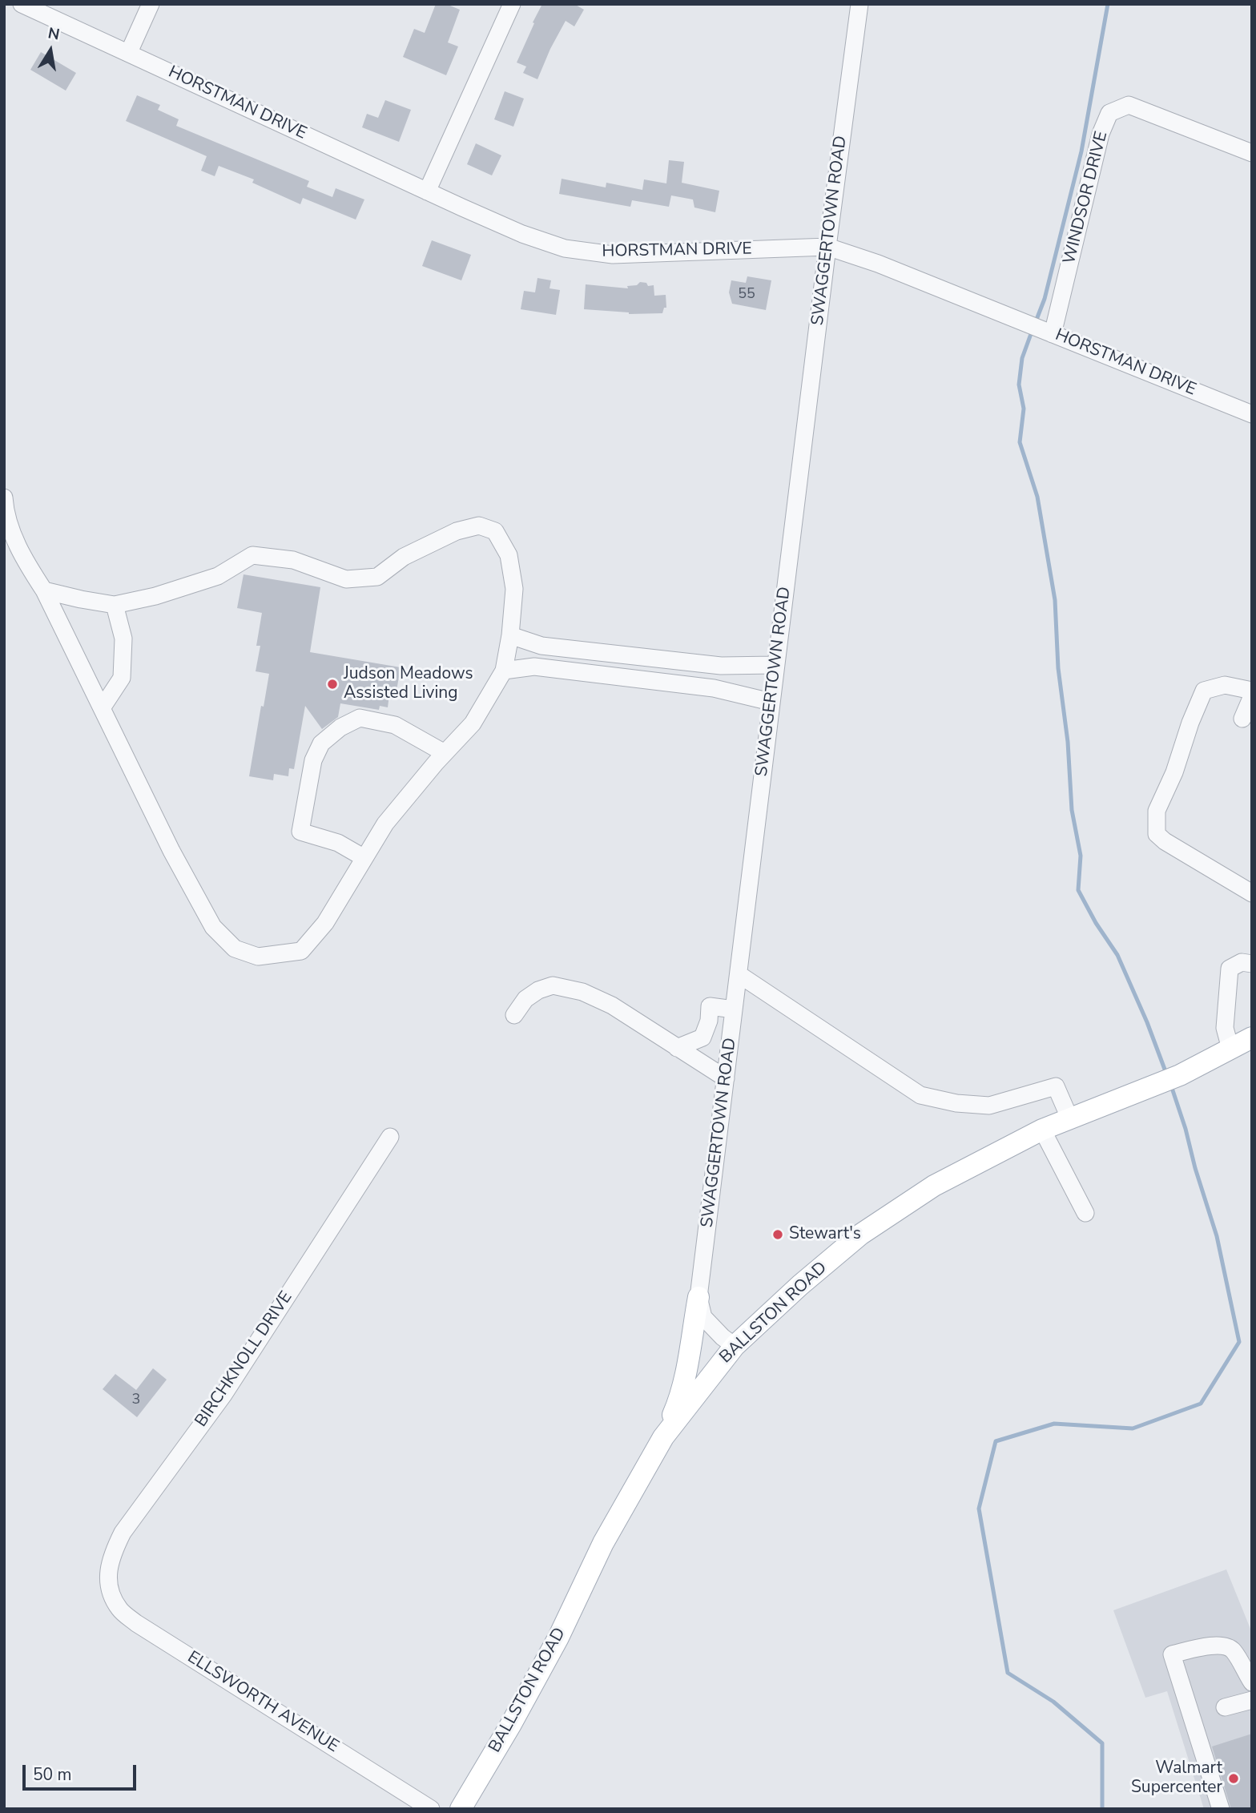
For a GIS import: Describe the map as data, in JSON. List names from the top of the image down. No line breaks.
{"streets":{"main road":["BALLSTON ROAD"],"street":["HORSTMAN DRIVE","WINDSOR DRIVE","SWAGGERTOWN ROAD","BIRCHKNOLL DRIVE","ELLSWORTH AVENUE"]},"crossings":[["HORSTMAN DRIVE","WINDSOR DRIVE"],["HORSTMAN DRIVE","SWAGGERTOWN ROAD"],["SWAGGERTOWN ROAD","BALLSTON ROAD"],["BIRCHKNOLL DRIVE","ELLSWORTH AVENUE"]],"places":["Judson Meadows Assisted Living","Stewart's","Walmart Supercenter"],"house_numbers":["55","3"],"scale_bar":"50 m","north":"top"}
